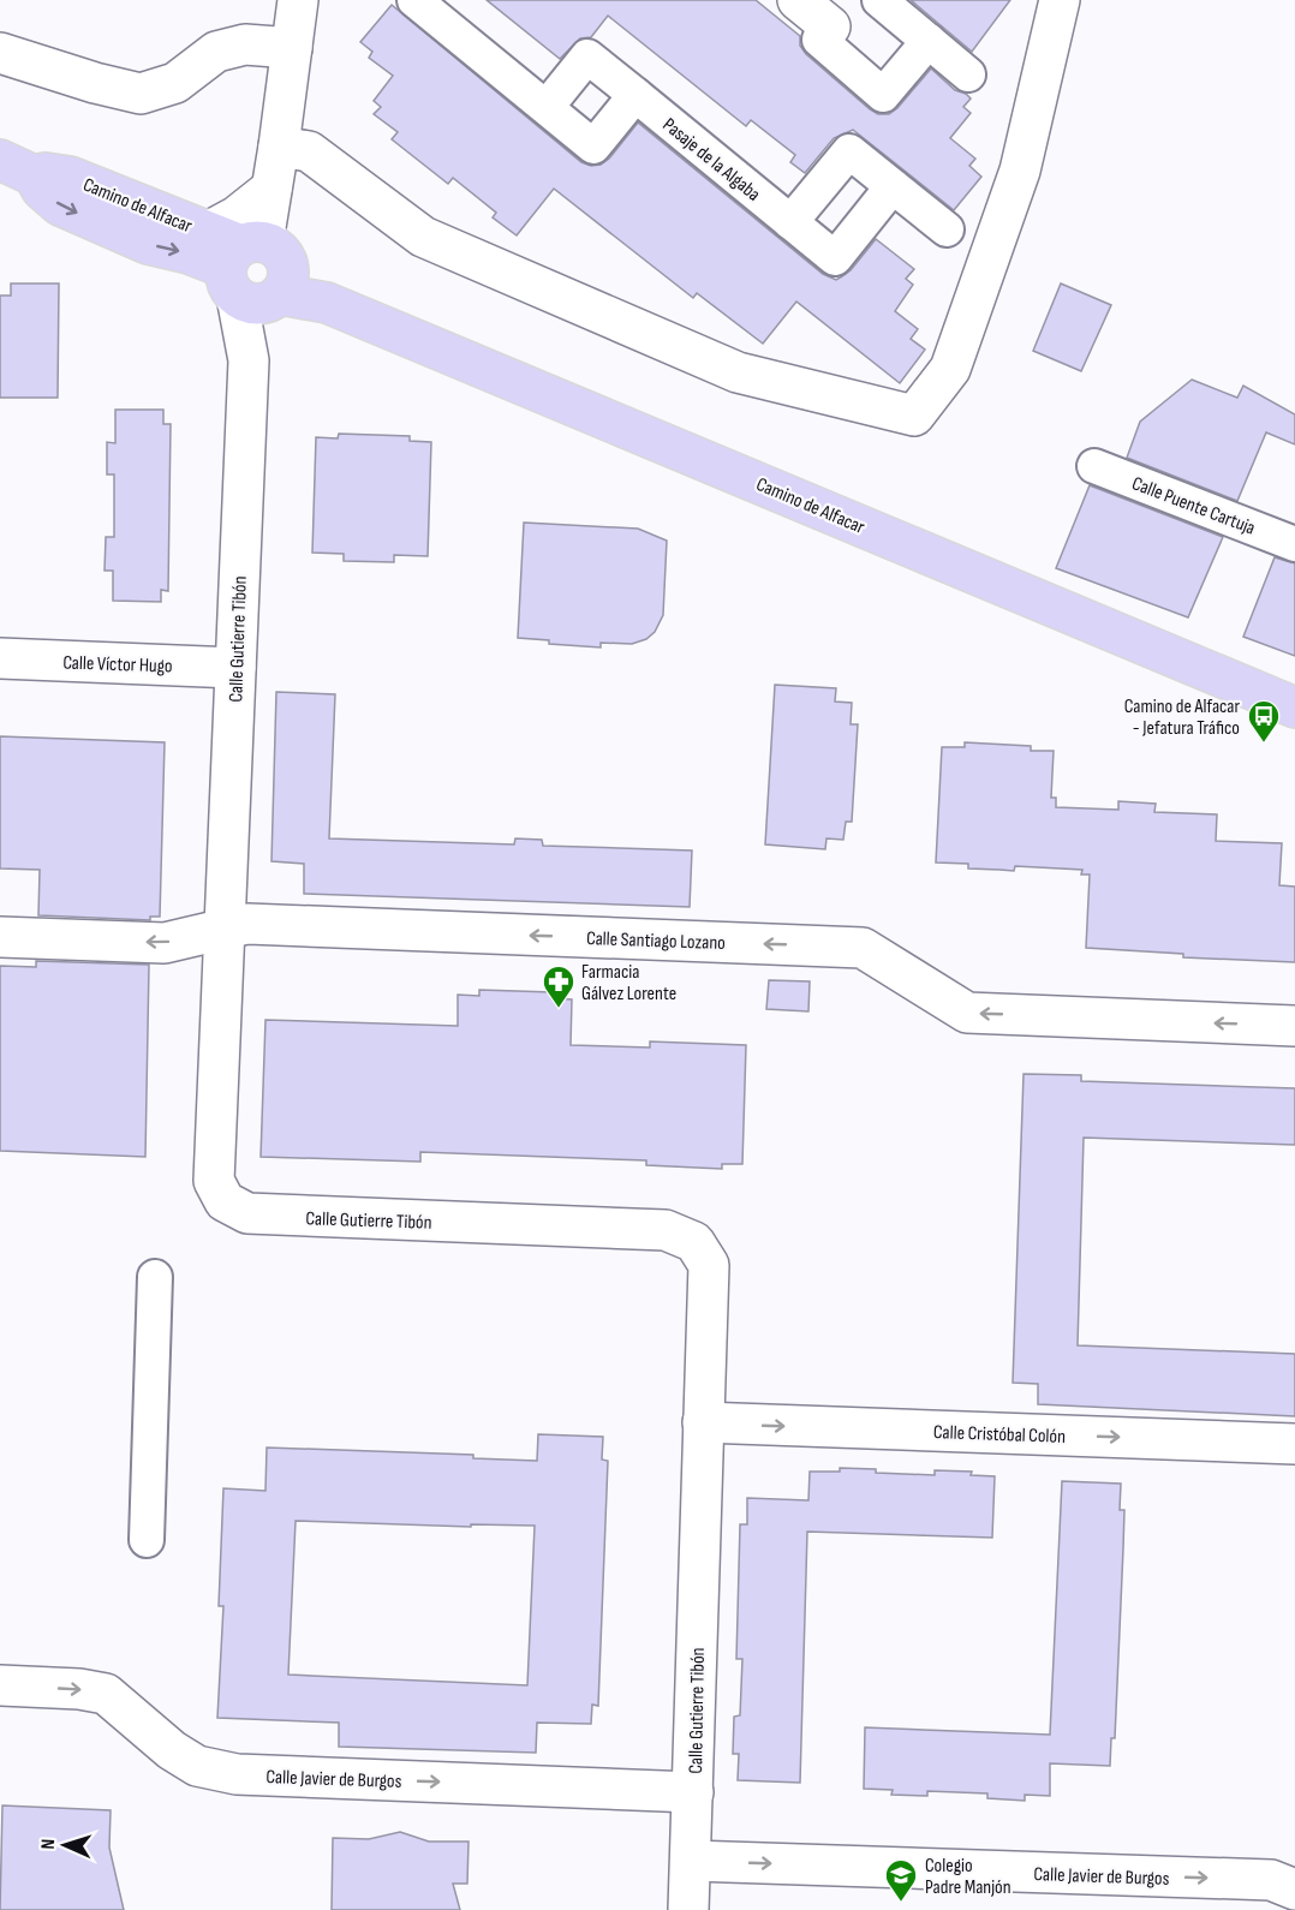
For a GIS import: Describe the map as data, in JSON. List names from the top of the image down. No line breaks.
{"streets":{"main road":["Camino de Alfacar"],"street":["Pasaje de la Algaba","Calle Puente Cartuja","Calle Gutierre Tibón","Calle Víctor Hugo","Calle Santiago Lozano","Calle Cristóbal Colón","Calle Javier de Burgos"]},"crossings":[["Camino de Alfacar","Calle Gutierre Tibón"],["Calle Gutierre Tibón","Calle Víctor Hugo"],["Calle Gutierre Tibón","Calle Santiago Lozano"],["Calle Gutierre Tibón","Calle Cristóbal Colón"],["Calle Gutierre Tibón","Calle Javier de Burgos"]],"one_way":["Calle Santiago Lozano","Calle Cristóbal Colón","Calle Javier de Burgos"],"places":{"bus stop":["Camino de Alfacar - Jefatura Tráfico"],"pharmacy":["Farmacia Gálvez Lorente"],"school or university":["Colegio Padre Manjón"]},"north":"left"}
